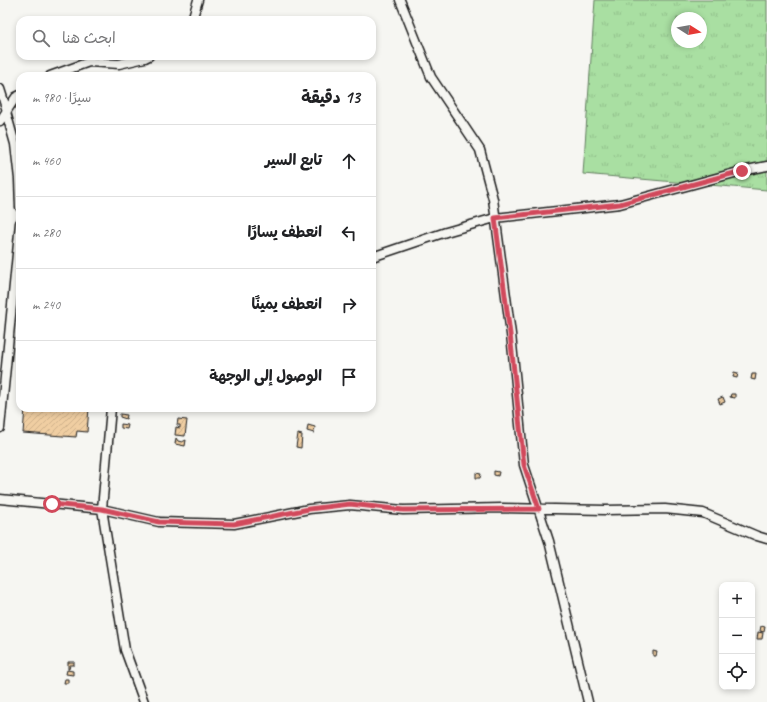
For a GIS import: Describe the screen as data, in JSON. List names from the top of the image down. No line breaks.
{"north":"right","page":{"search":"ابحث هنا","heading":["13 دقيقة","سيرًا · 980 m"],"list":[["تابع السير","460 m"],["انعطف يسارًا","280 m"],["انعطف يمينًا","240 m"],"الوصول إلى الوجهة"],"map_buttons":["+","−"]}}
